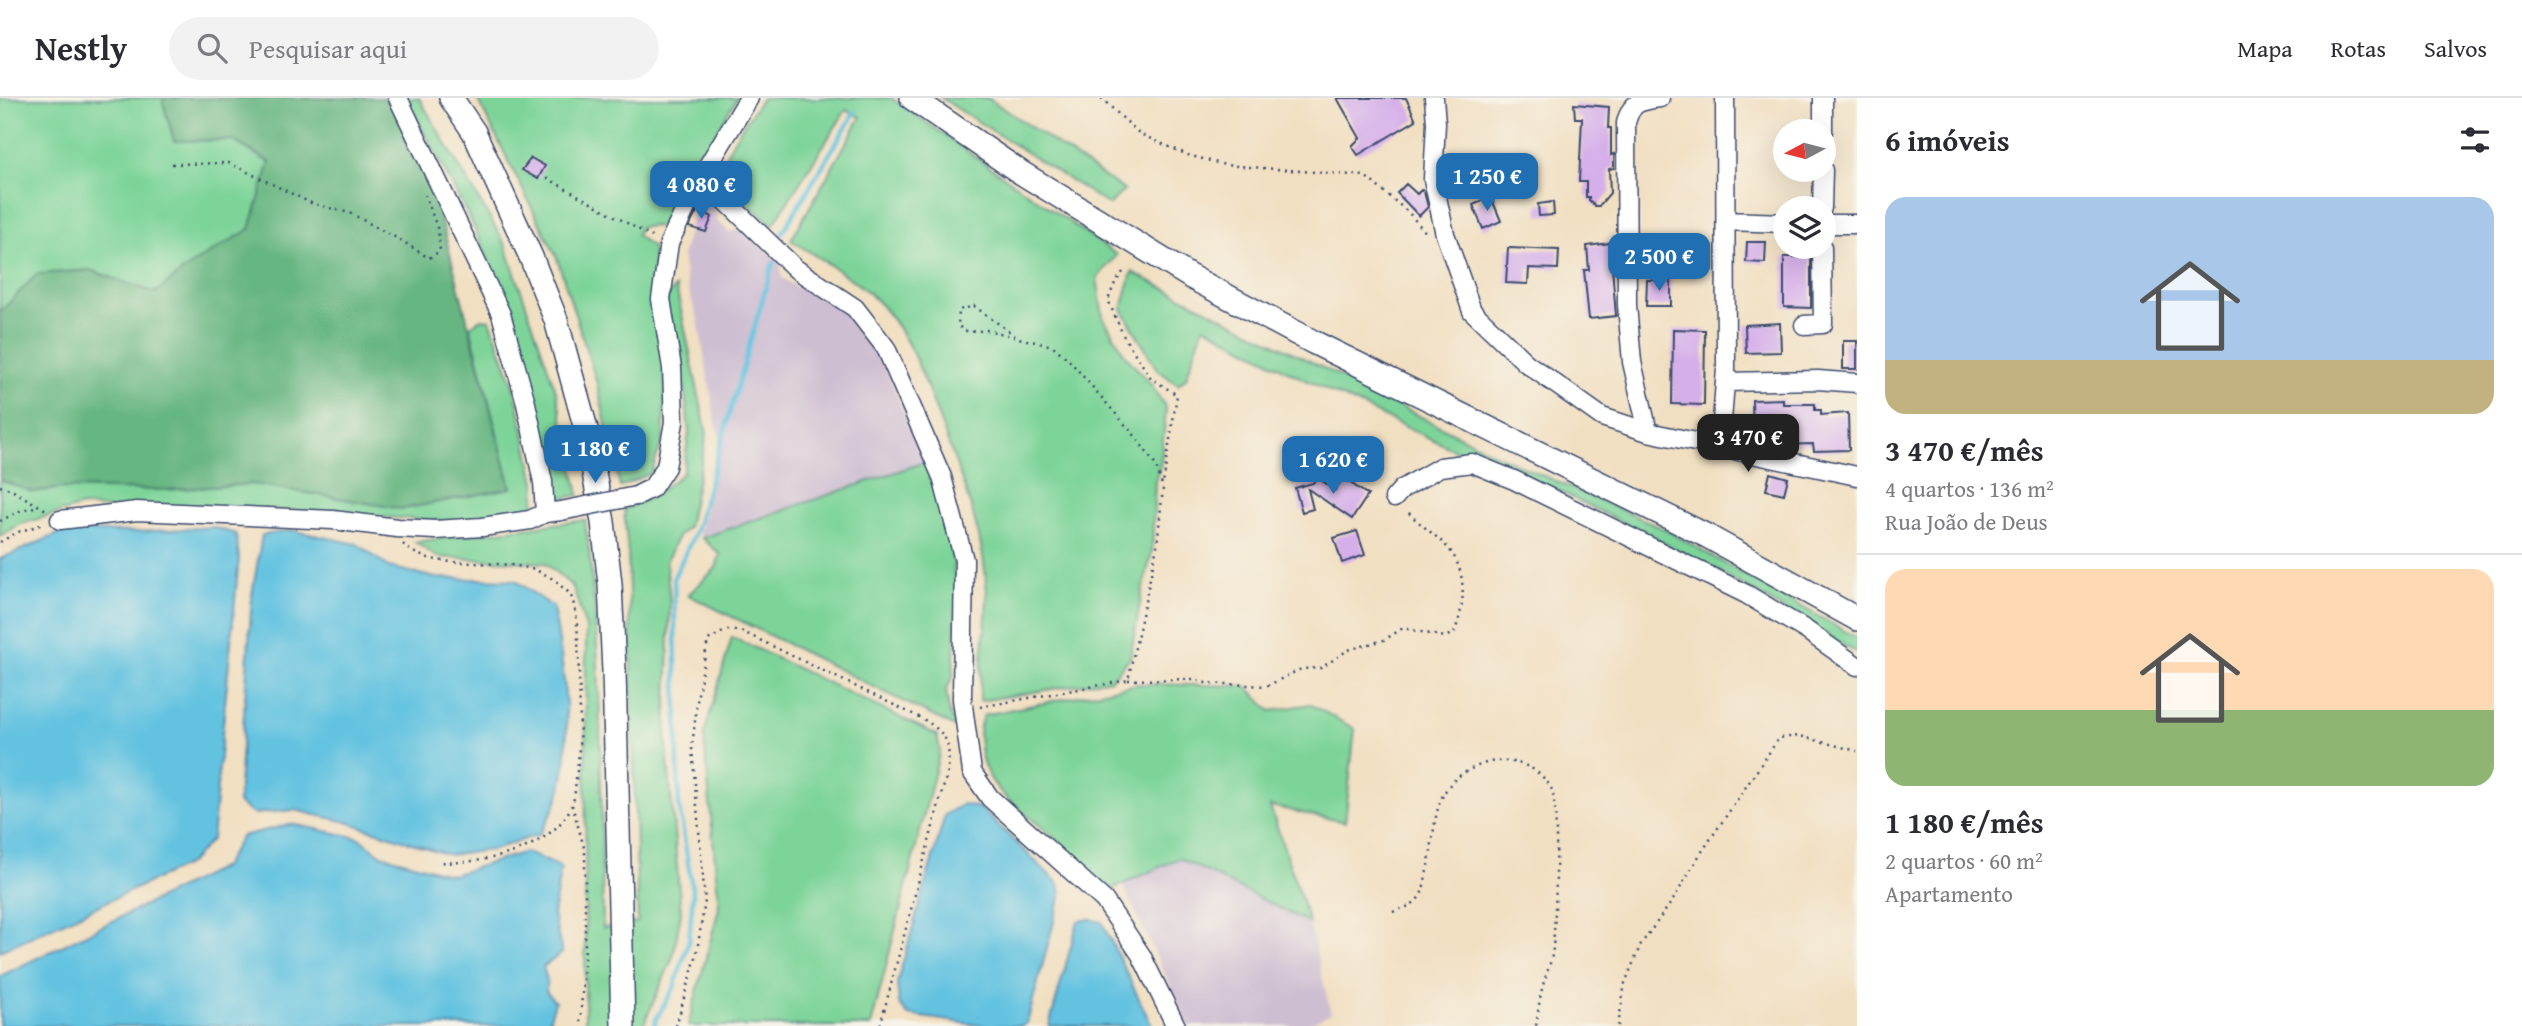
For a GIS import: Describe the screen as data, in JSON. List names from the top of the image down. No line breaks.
{"north":"left","page":{"header":"Nestly","search":"Pesquisar aqui","nav":["Mapa","Rotas","Salvos"],"heading":"6 imóveis","price":["1 250 €","4 080 €","2 500 €","3 470 €","1 180 €","1 620 €"],"list":[{"name":"3 470 €/mês","note":"4 quartos · 136 m² · Rua João de Deus"},{"name":"1 180 €/mês","note":"2 quartos · 60 m² · Apartamento"}]}}
